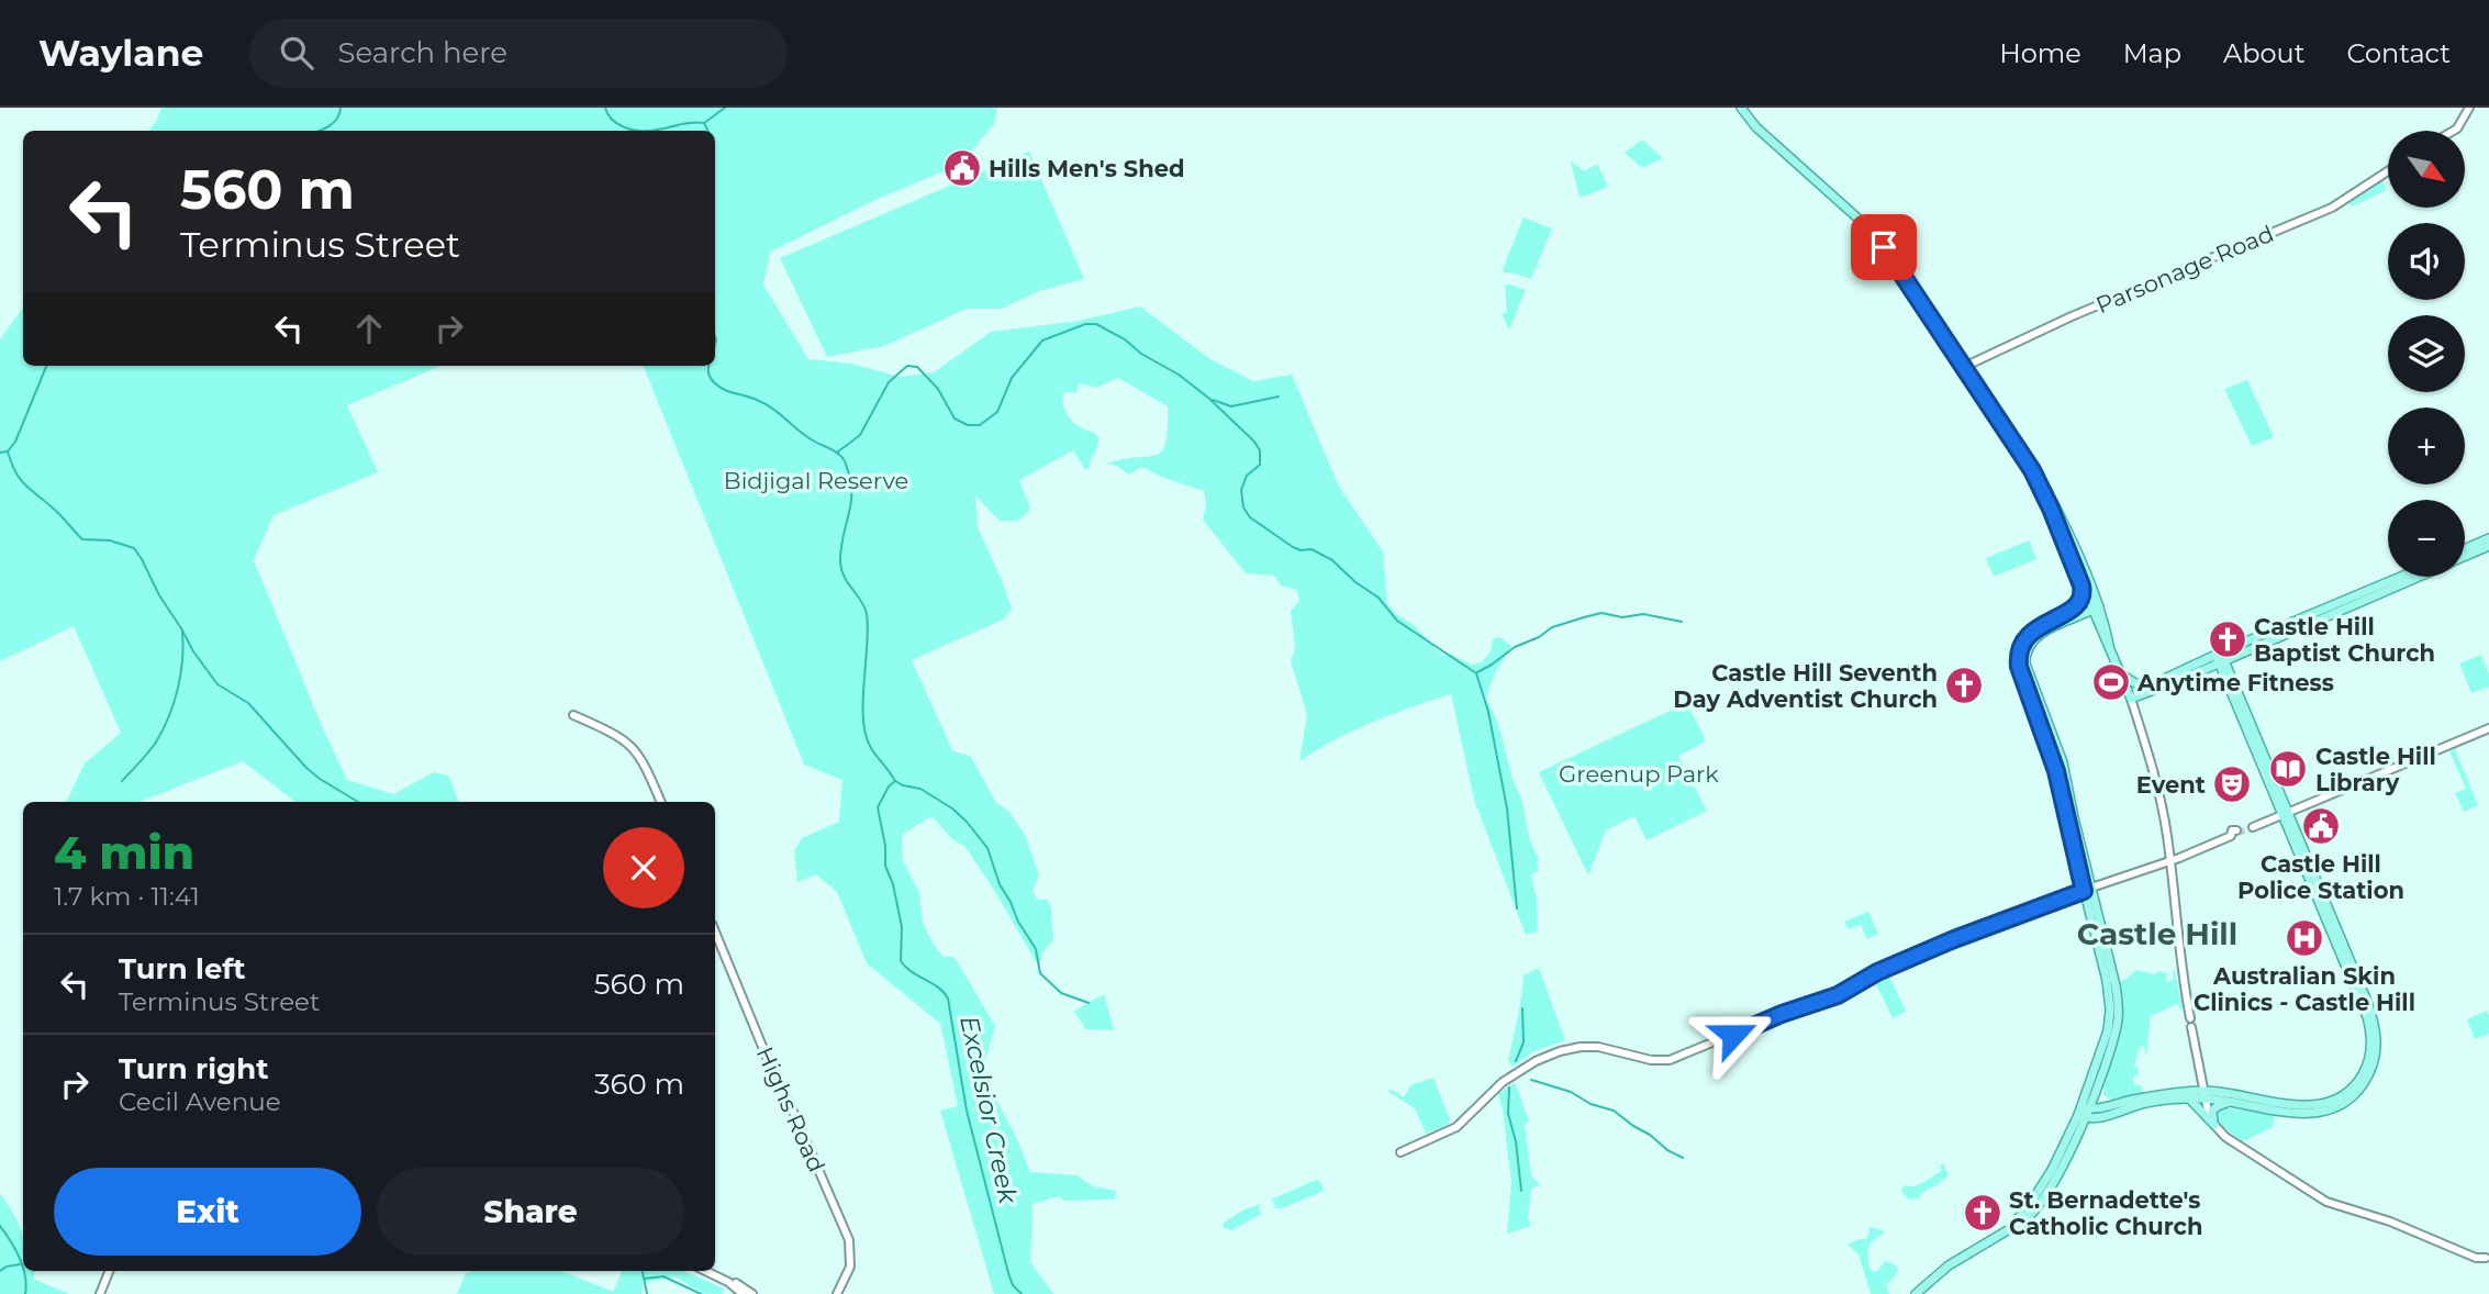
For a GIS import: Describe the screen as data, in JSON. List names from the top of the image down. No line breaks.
{"streets":{"street":["Parsonage Road","Highs Road"]},"districts":["Castle Hill"],"water":["Excelsior Creek"],"parks":["Bidjigal Reserve","Greenup Park"],"places":{"public building":["Hills Men's Shed","Castle Hill Police Station"],"church":["Castle Hill Baptist Church","Castle Hill Seventh Day Adventist Church","St. Bernadette's Catholic Church"],"sports":["Anytime Fitness"],"library":["Castle Hill Library"],"theatre":["Event"],"hospital":["Australian Skin Clinics - Castle Hill"]},"north":"bottom right","page":{"header":"Waylane","search":"Search here","nav":["Home","Map","About","Contact"],"map_buttons":["+","−"],"turn":["560 m","Terminus Street"],"heading":["4 min","1.7 km · 11:41"],"list":[{"name":"Turn left","note":"Terminus Street","value":"560 m"},{"name":"Turn right","note":"Cecil Avenue","value":"360 m"}],"buttons":["Exit","Share"]}}
